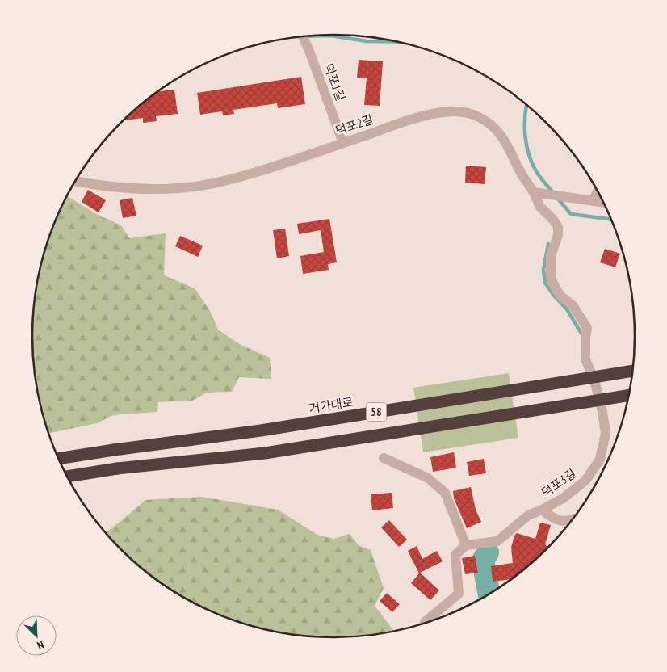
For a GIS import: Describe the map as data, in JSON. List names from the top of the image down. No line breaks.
{"streets":{"highway":["거가대로","58"],"street":["덕포1길","덕포2길","덕포3길"]},"crossings":[["덕포1길","덕포2길"],["덕포2길","덕포3길"]],"north":"bottom right"}
